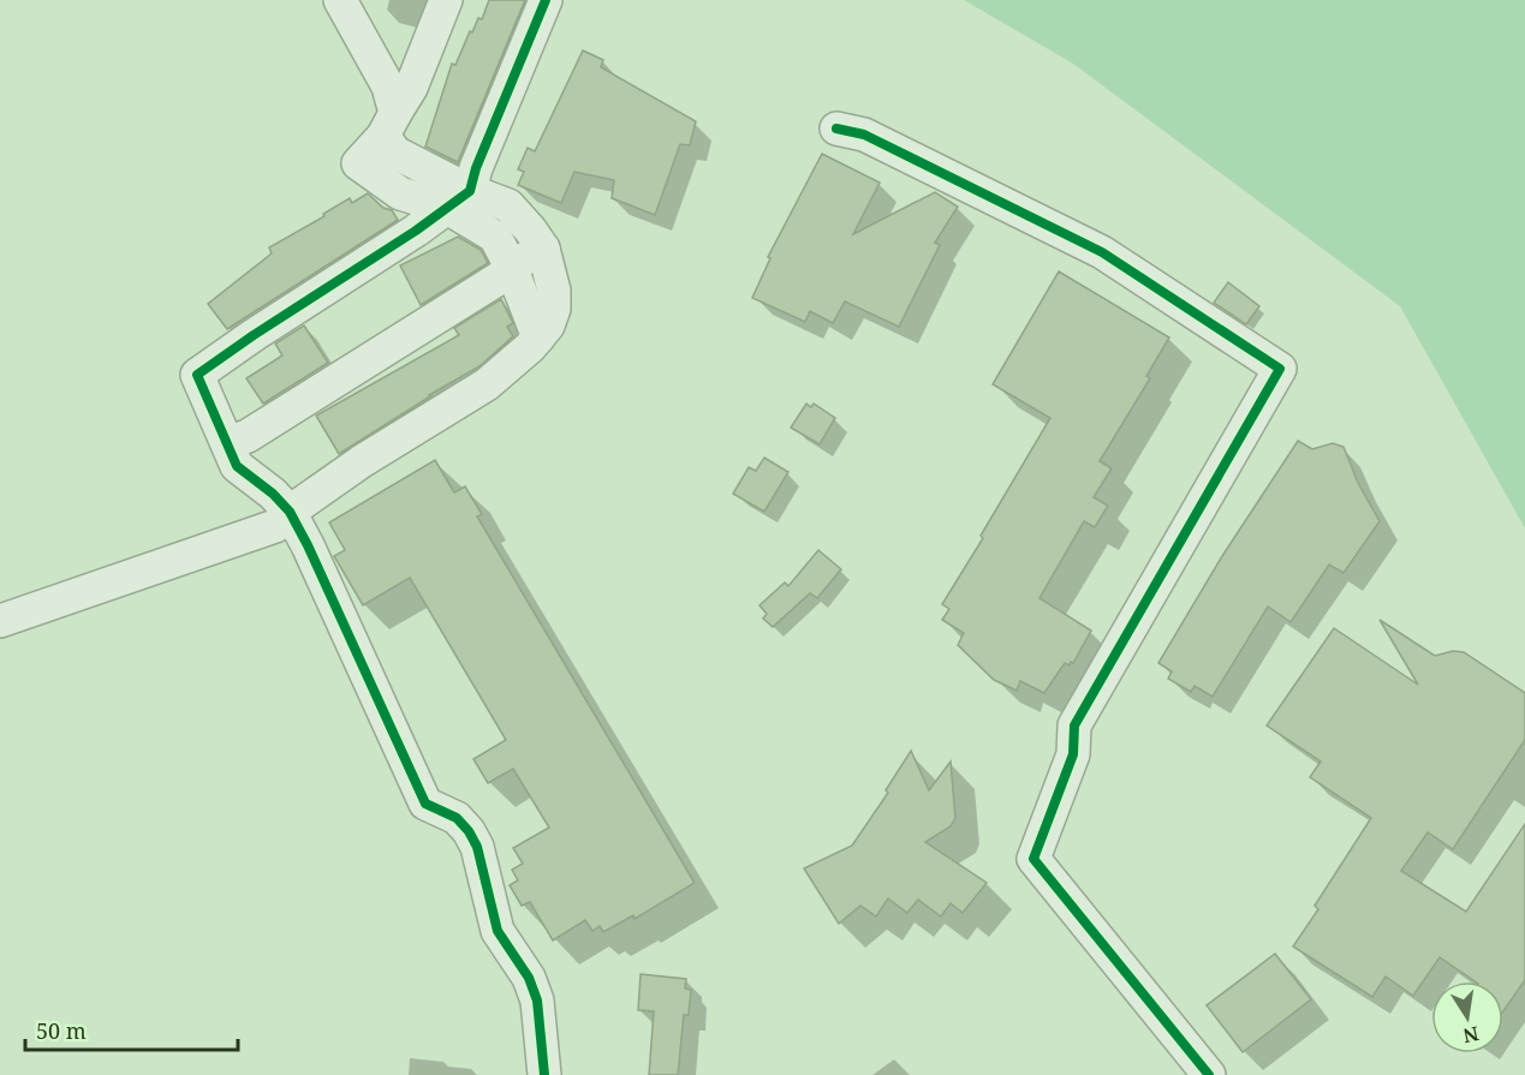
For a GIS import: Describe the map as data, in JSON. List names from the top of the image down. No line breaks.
{"scale_bar":"50 m","north":"bottom"}
